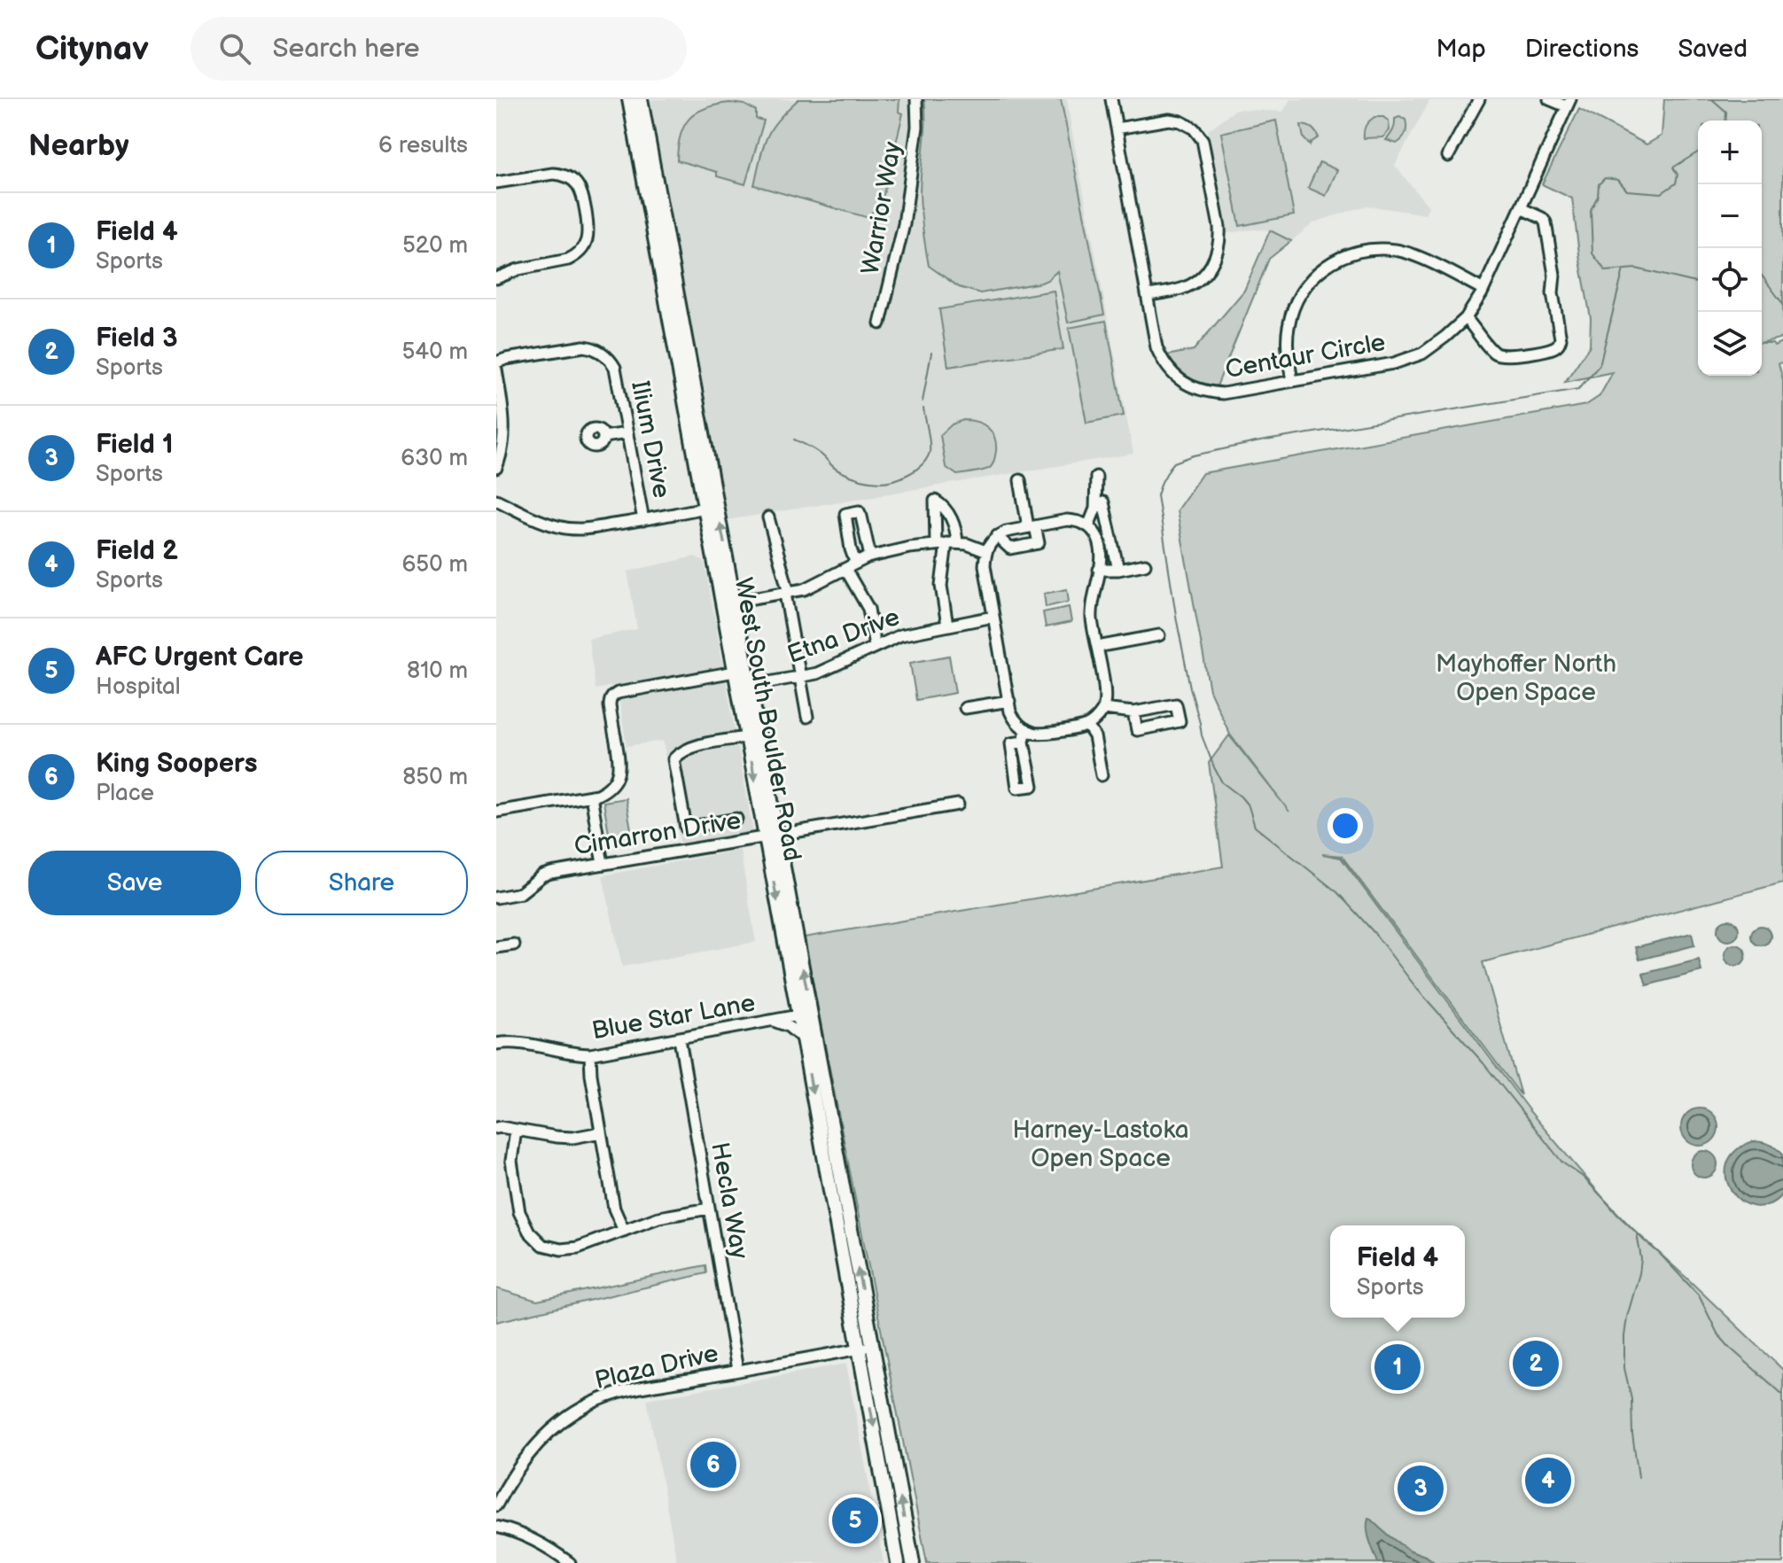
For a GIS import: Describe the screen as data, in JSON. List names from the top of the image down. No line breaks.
{"streets":{"main road":["West South Boulder Road"],"street":["Warrior Way","Centaur Circle","Ilium Drive","Etna Drive","Cimarron Drive","Blue Star Lane","Hecla Way","Plaza Drive"]},"crossings":[["Etna Drive","West South Boulder Road"],["West South Boulder Road","Cimarron Drive"],["West South Boulder Road","Blue Star Lane"],["West South Boulder Road","Plaza Drive"],["Blue Star Lane","Hecla Way"],["Hecla Way","Plaza Drive"]],"parks":["Mayhoffer North Open Space","Harney-Lastoka Open Space"],"page":{"header":"Citynav","search":"Search here","nav":["Map","Directions","Saved"],"heading":["Nearby","6 results"],"map_buttons":["+","−"],"list":[{"mark":"1","name":"Field 4","note":"Sports","value":"520 m"},{"mark":"2","name":"Field 3","note":"Sports","value":"540 m"},{"mark":"3","name":"Field 1","note":"Sports","value":"630 m"},{"mark":"4","name":"Field 2","note":"Sports","value":"650 m"},{"mark":"5","name":"AFC Urgent Care","note":"Hospital","value":"810 m"},{"mark":"6","name":"King Soopers","note":"Place","value":"850 m"}],"buttons":["Save","Share"],"popup":["Field 4","Sports"],"pins":["2","1","6","4","3","5"]}}
